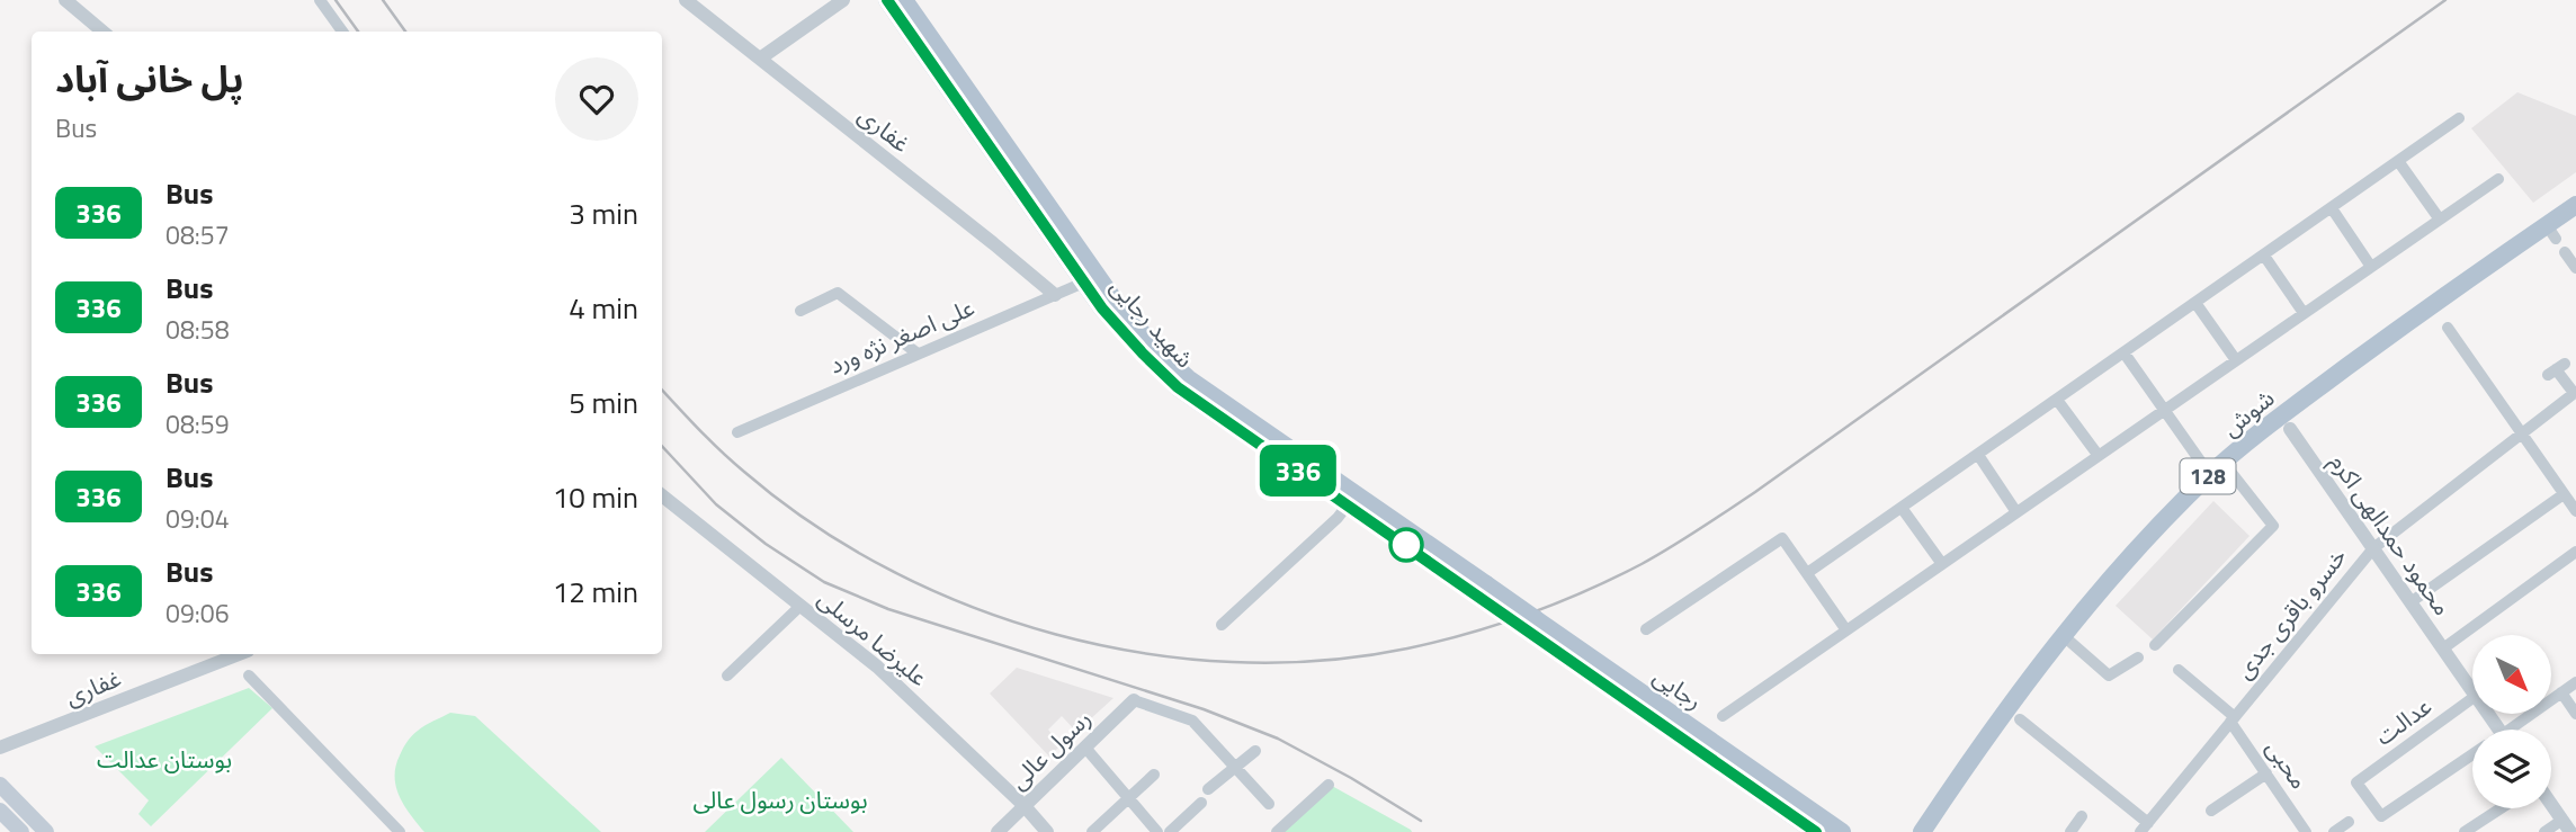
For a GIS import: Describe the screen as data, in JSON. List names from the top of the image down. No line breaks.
{"streets":{"main road":["شهید رجایی","شوش","128","رجایی"],"street":["غفاری","علی اصغر نژه ورد","محمود حمدالهی اکرم","خسرو باقری جدی","علیرضا مرسلی","عدالت","رسول عالی","محبی"]},"crossings":[["غفاری","علی اصغر نژه ورد"],["شهید رجایی","علی اصغر نژه ورد"],["شهید رجایی","رجایی"],["محمود حمدالهی اکرم","خسرو باقری جدی"],["خسرو باقری جدی","محبی"],["علیرضا مرسلی","رسول عالی"]],"parks":["بوستان عدالت","بوستان رسول عالی"],"lines":["bus line 336"],"north":"bottom right","page":{"on_map":"336","heading":["پل خانی آباد","Bus"],"list":[{"mark":"336","name":"Bus","note":"08:57","value":"3 min"},{"mark":"336","name":"Bus","note":"08:58","value":"4 min"},{"mark":"336","name":"Bus","note":"08:59","value":"5 min"},{"mark":"336","name":"Bus","note":"09:04","value":"10 min"},{"mark":"336","name":"Bus","note":"09:06","value":"12 min"}]}}
